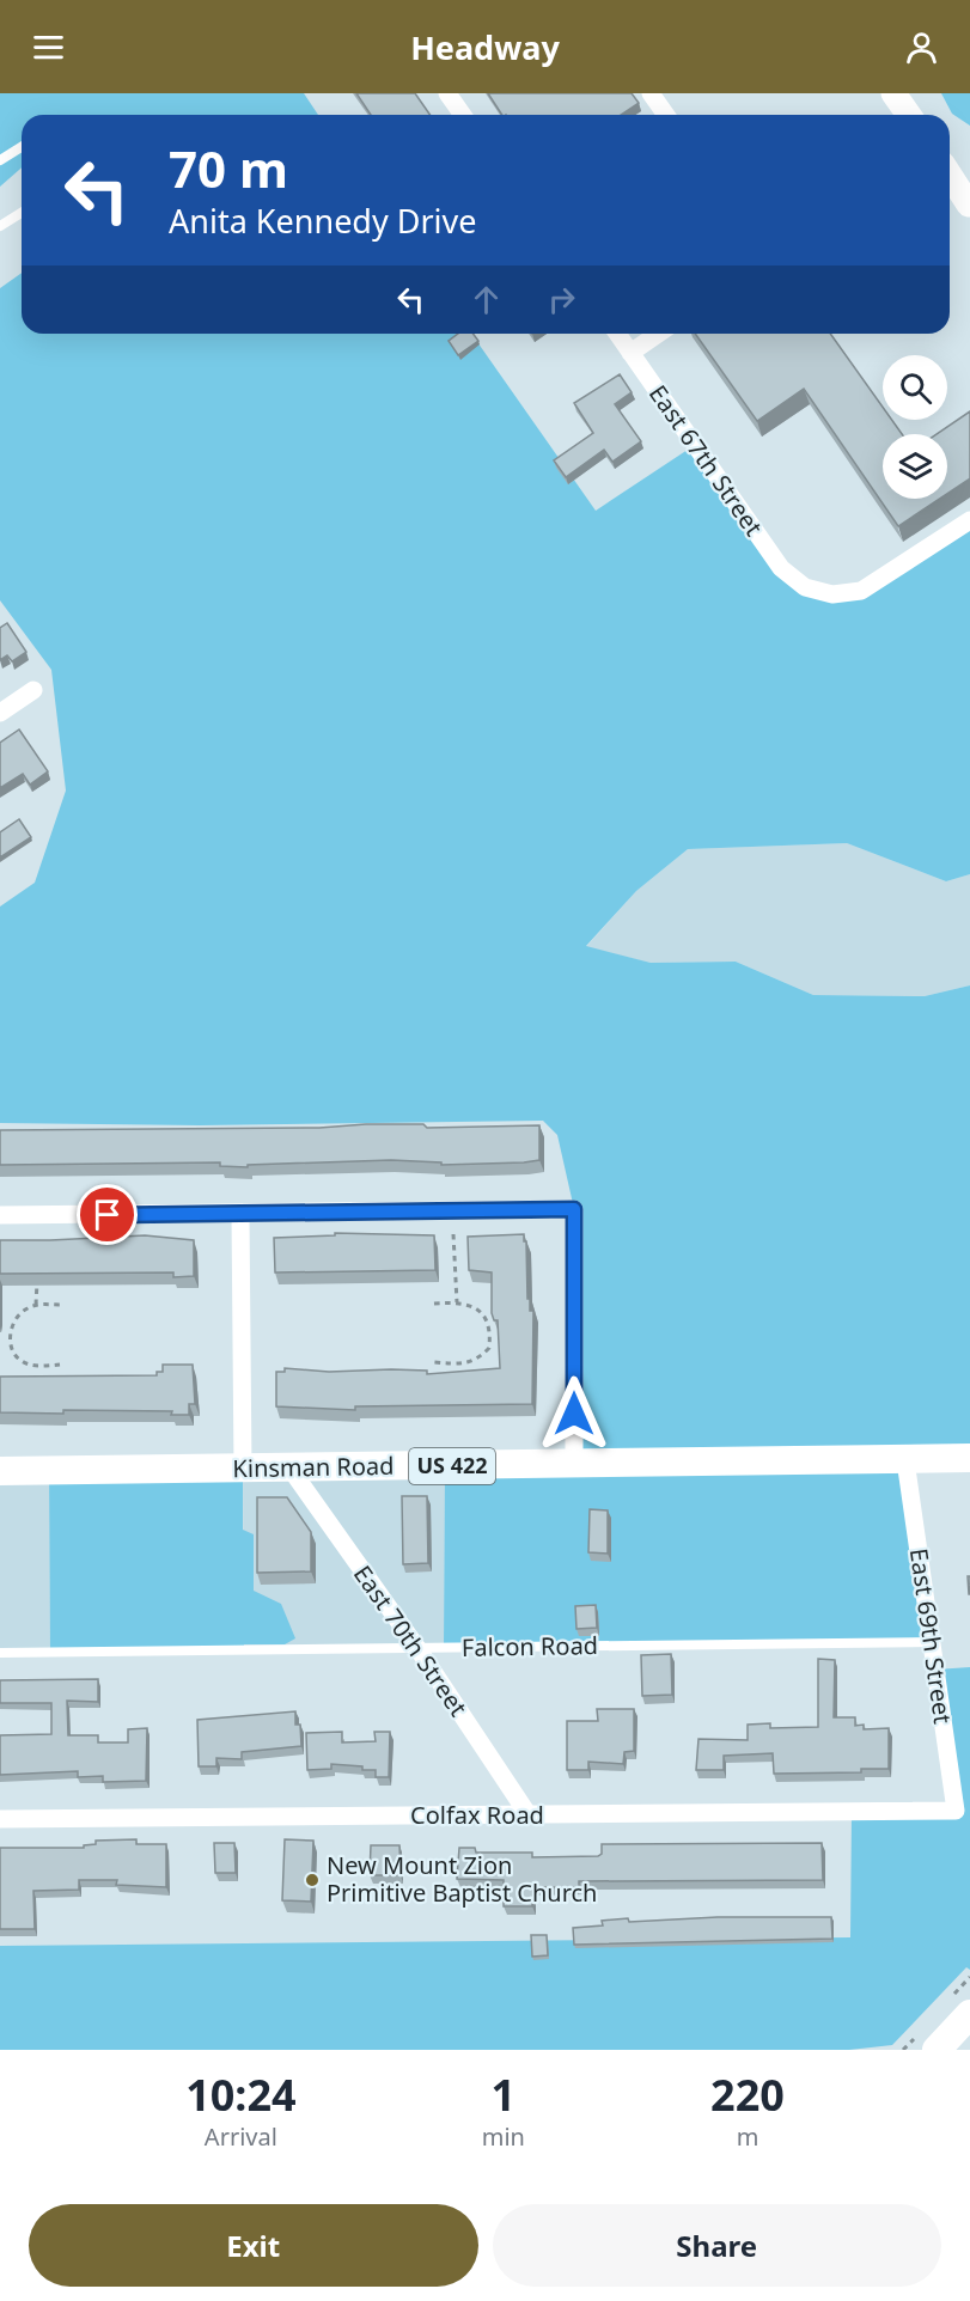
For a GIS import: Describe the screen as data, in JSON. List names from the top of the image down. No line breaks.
{"streets":{"main road":["US 422","Kinsman Road"],"street":["East 67th Street","East 69th Street","East 70th Street","Colfax Road"],"lane":["Falcon Road"]},"crossings":[["Kinsman Road","East 69th Street"],["Kinsman Road","East 70th Street"],["East 69th Street","Falcon Road"],["East 69th Street","Colfax Road"],["East 70th Street","Falcon Road"],["East 70th Street","Colfax Road"]],"places":["New Mount Zion Primitive Baptist Church"],"page":{"header":"Headway","turn":["70 m","Anita Kennedy Drive"],"eta":["10:24","Arrival","1","min","220","m"],"buttons":["Exit","Share"]}}
